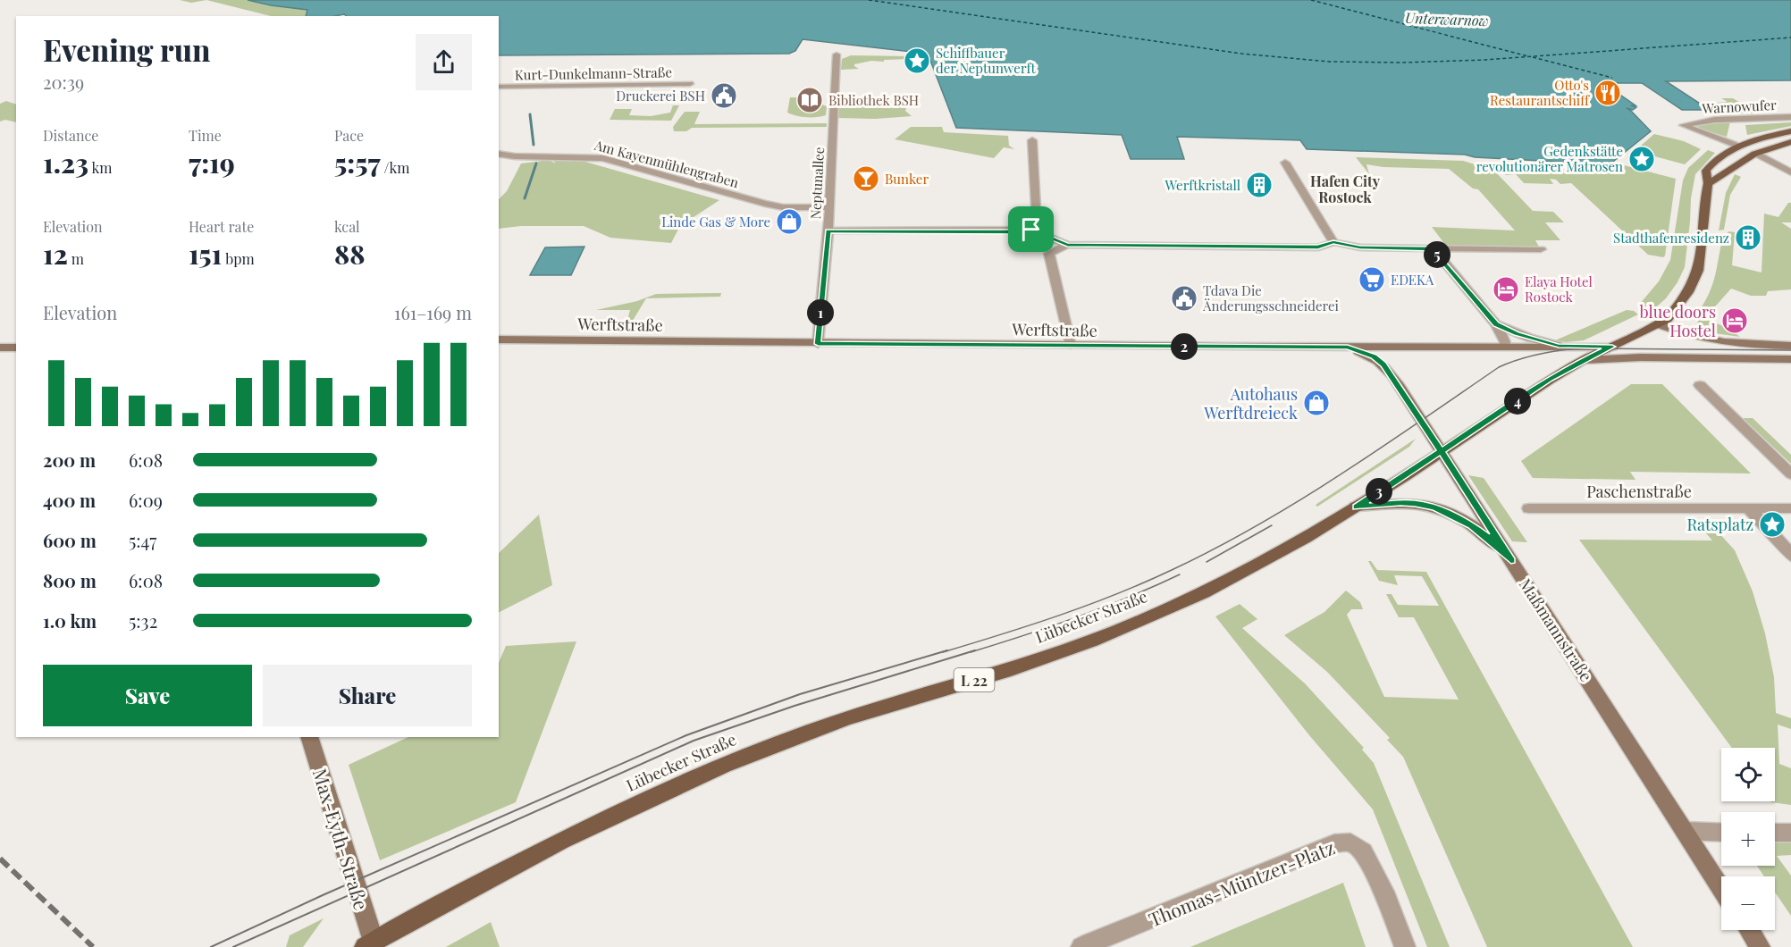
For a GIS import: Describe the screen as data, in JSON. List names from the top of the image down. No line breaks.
{"streets":{"main road":["Warnowufer","Lübecker Straße","L 22"],"street":["Kurt-Dunkelmann-Straße","Am Kayenmühlengraben","Neptunallee","Werftstraße","Paschenstraße","Maßmannstraße","Max-Eyth-Straße","Thomas-Müntzer-Platz"]},"crossings":[["Warnowufer","Lübecker Straße"],["Am Kayenmühlengraben","Neptunallee"],["Neptunallee","Werftstraße"],["Werftstraße","Lübecker Straße"],["Werftstraße","Maßmannstraße"],["Lübecker Straße","Maßmannstraße"],["Lübecker Straße","Max-Eyth-Straße"]],"districts":["Hafen City Rostock"],"water":["Unterwarnow"],"places":{"place":["Schiffbauer der Neptunwerft","Gedenkstätte revolutionärer Matrosen","Ratsplatz"],"restaurant":["Otto's Restaurantschiff"],"public building":["Druckerei BSH","Tdava Die Änderungsschneiderei"],"library":["Bibliothek BSH"],"bar":["Bunker"],"building":["Werftkristall","Stadthafenresidenz"],"shop":["Linde Gas & More","Autohaus Werftdreieck"],"supermarket":["EDEKA"],"hotel":["Elaya Hotel Rostock","blue doors Hostel"]},"page":{"heading":["Evening run","20:39"],"stats":[["Distance","1.23 km"],["Time","7:19"],["Pace","5:57 /km"],["Elevation","12 m"],["Heart rate","151 bpm"],["kcal","88"]],"pins":["5","1","2","4","3"],"chart":["Elevation","161–169 m"],"list":[{"name":"200 m","note":"6:08"},{"name":"400 m","note":"6:09"},{"name":"600 m","note":"5:47"},{"name":"800 m","note":"6:08"},{"name":"1.0 km","note":"5:32"}],"buttons":["Save","Share"],"map_buttons":["+","−"]}}
